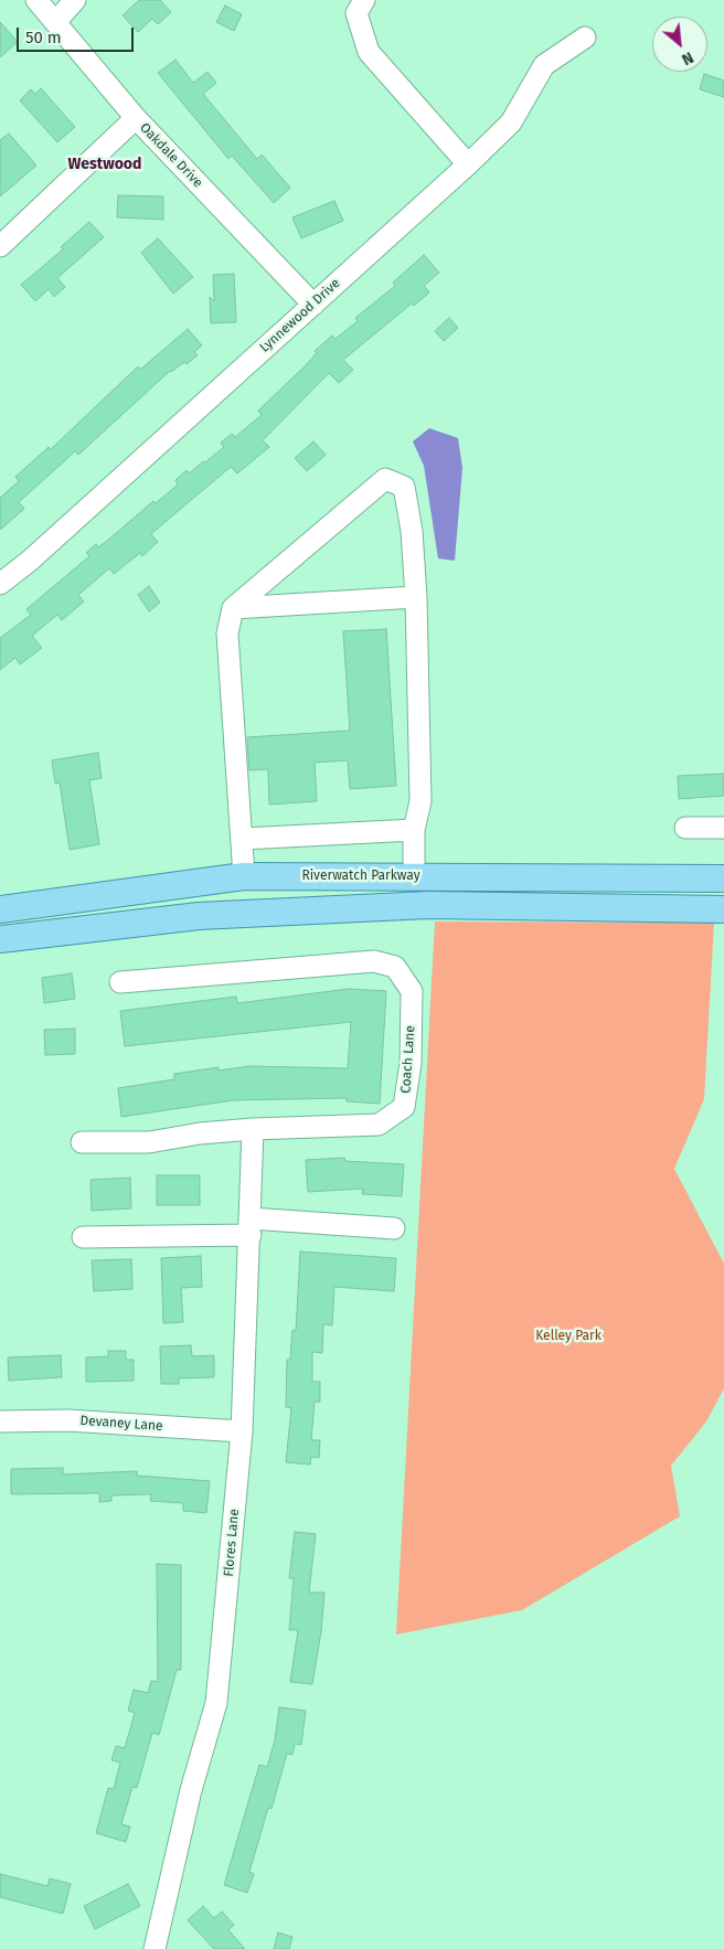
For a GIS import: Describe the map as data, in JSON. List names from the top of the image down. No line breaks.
{"streets":{"main road":["Riverwatch Parkway"],"street":["Oakdale Drive","Lynnewood Drive","Coach Lane","Devaney Lane","Flores Lane"]},"crossings":[["Oakdale Drive","Lynnewood Drive"],["Coach Lane","Flores Lane"],["Devaney Lane","Flores Lane"]],"districts":["Westwood"],"parks":["Kelley Park"],"scale_bar":"50 m","north":"bottom right"}
